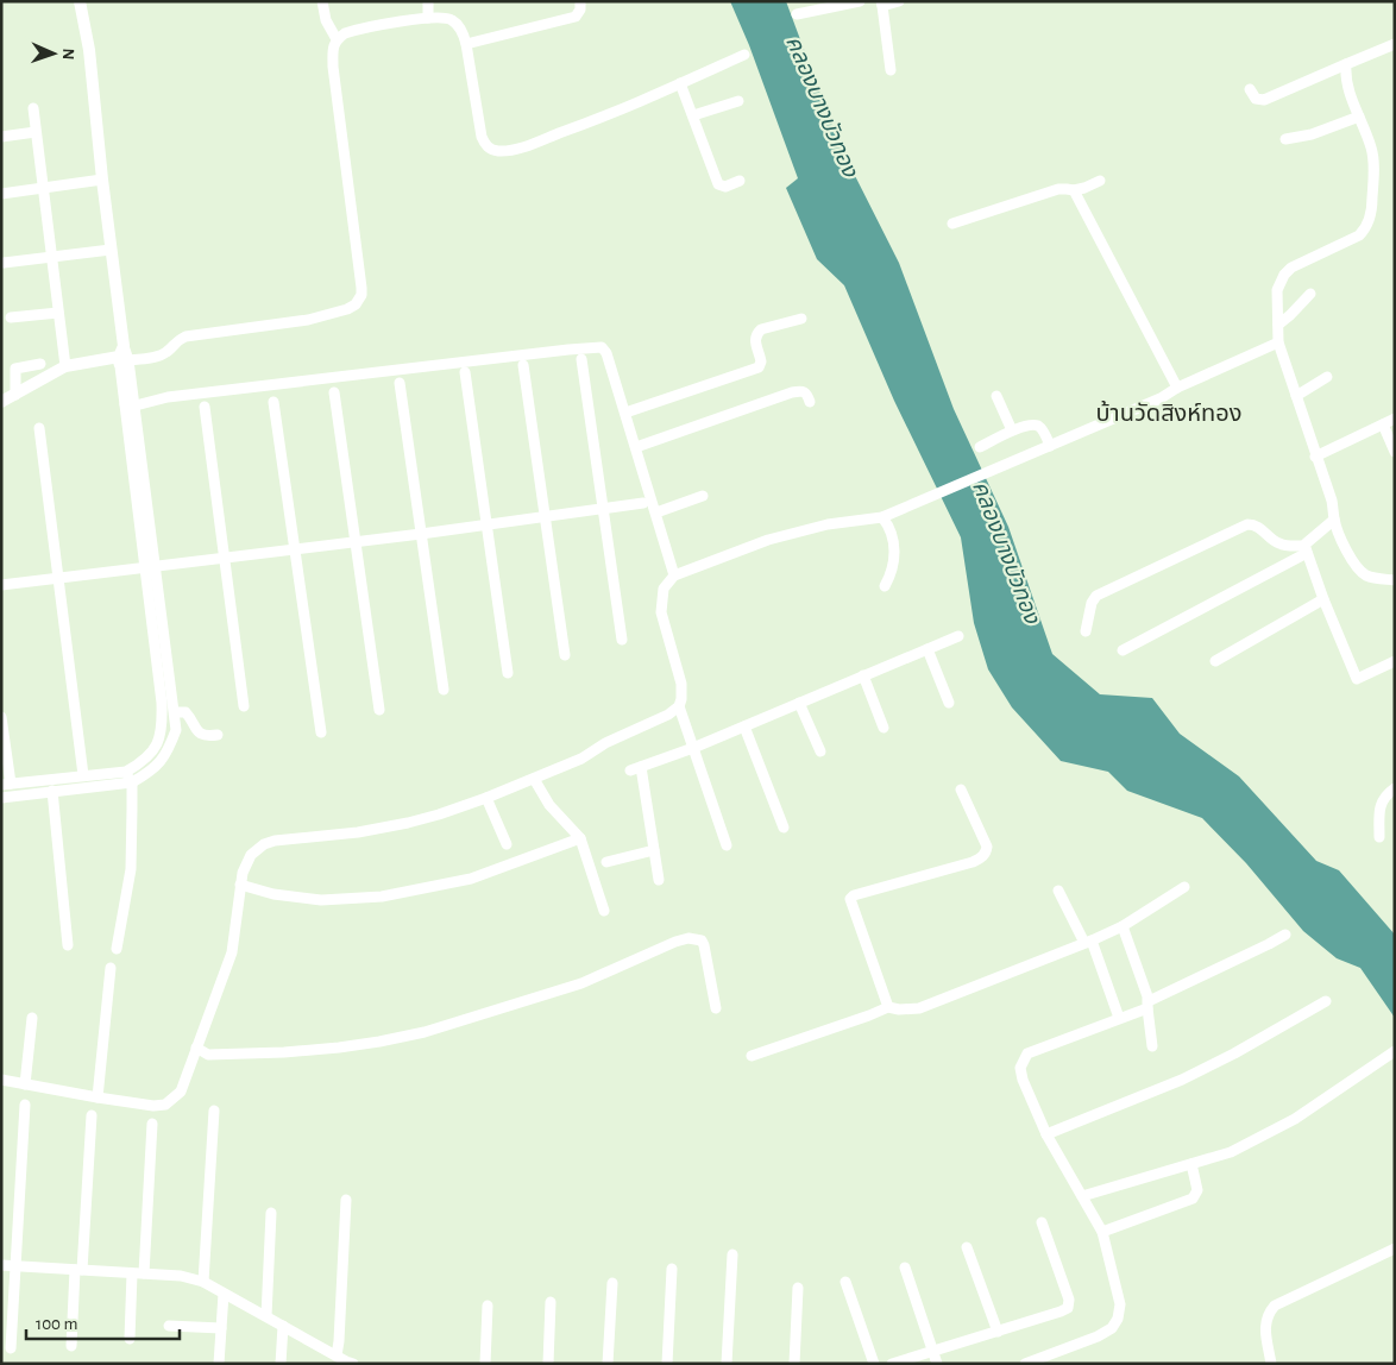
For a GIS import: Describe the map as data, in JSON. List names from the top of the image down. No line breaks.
{"districts":["บ้านวัดสิงห์ทอง"],"water":["คลองบางบัวทอง"],"scale_bar":"100 m","north":"right"}
